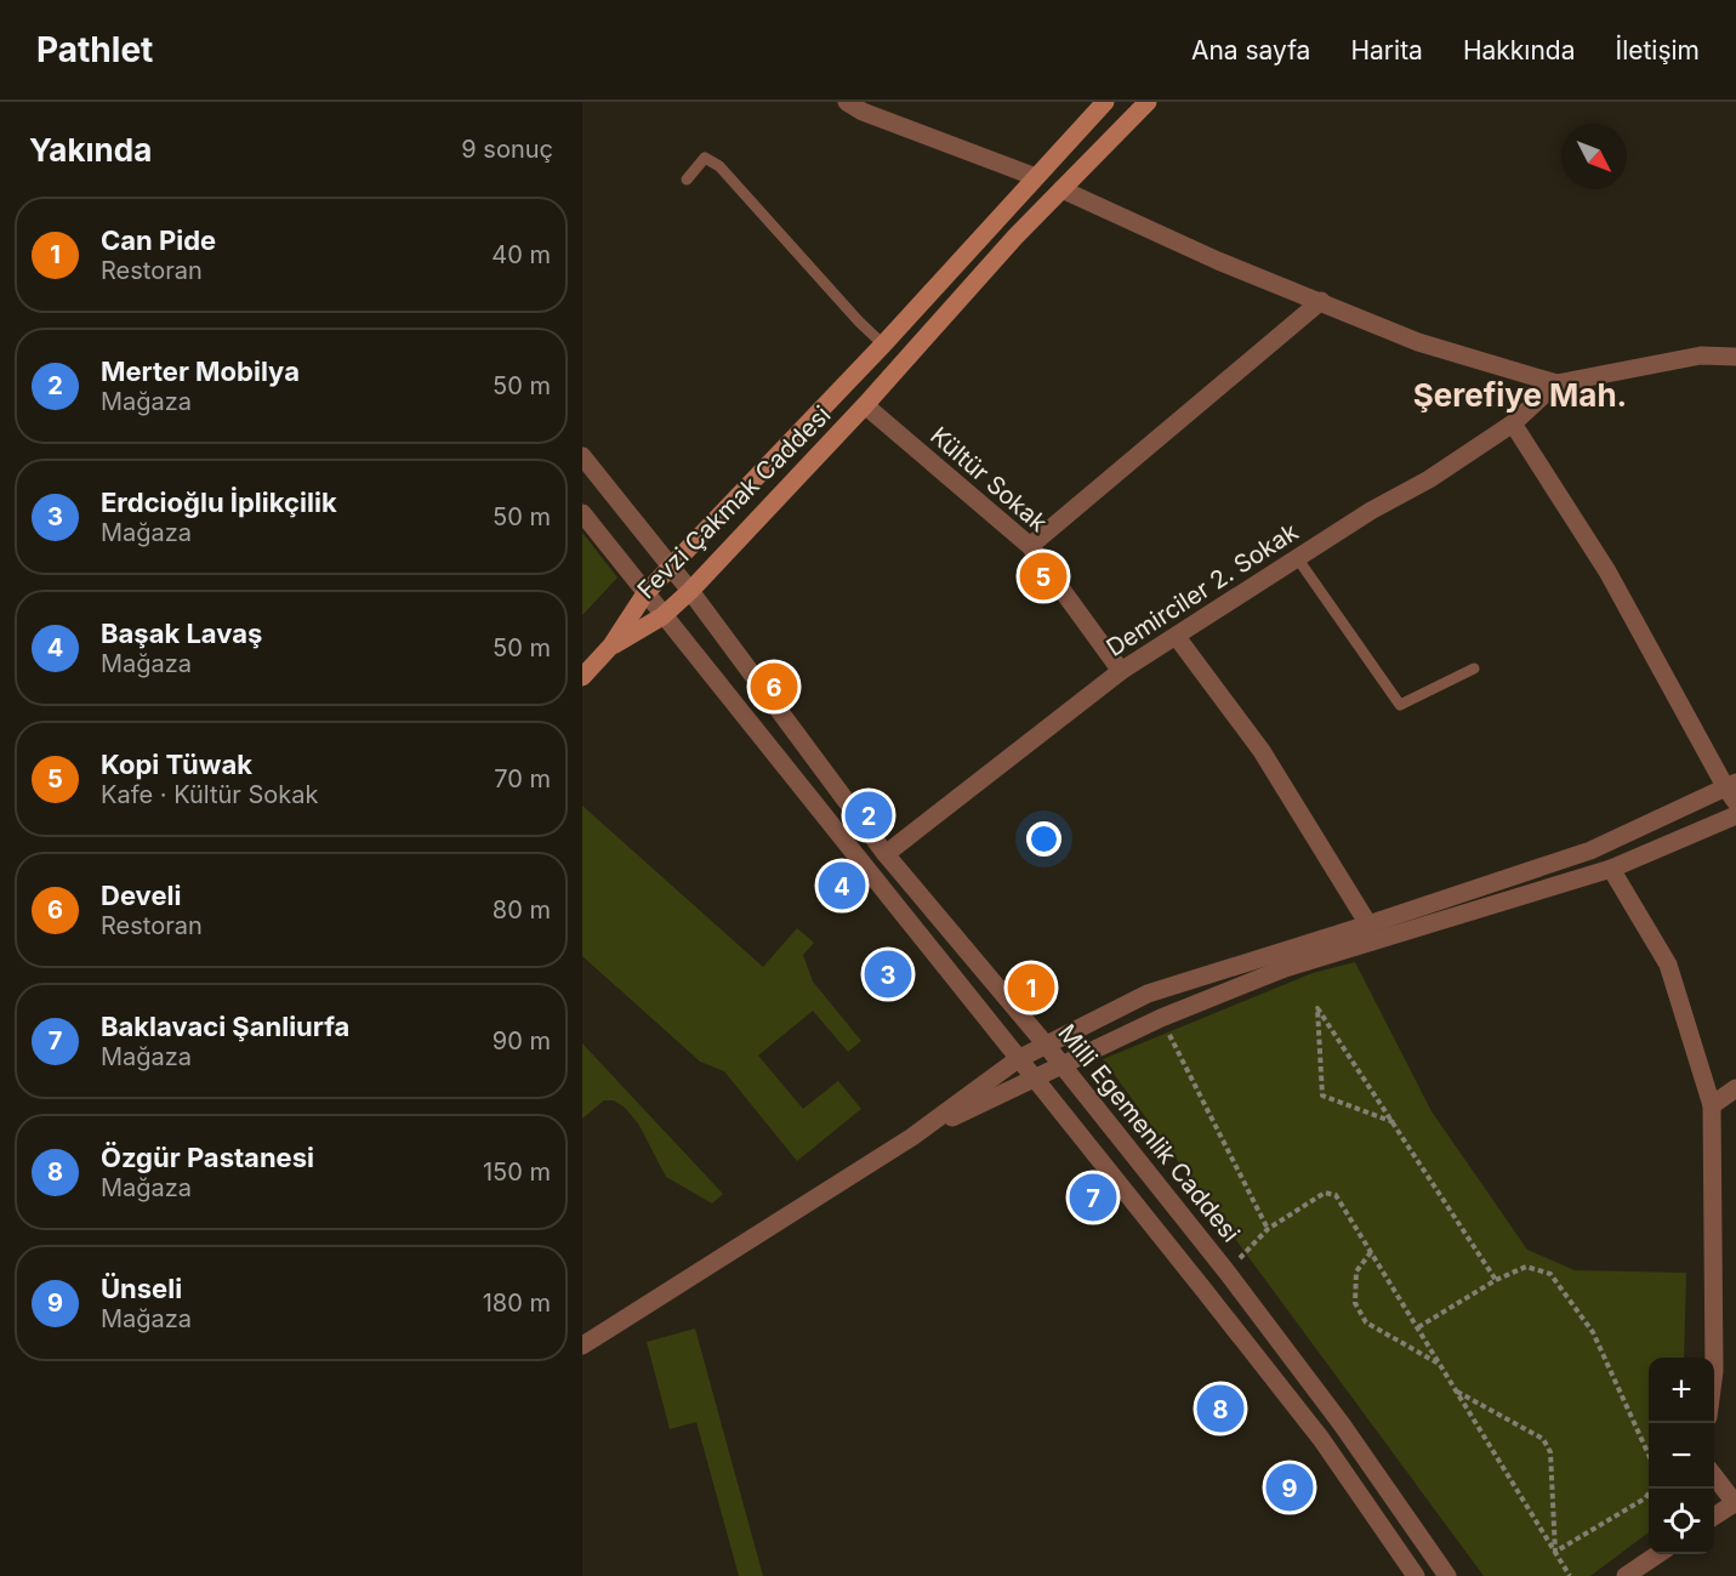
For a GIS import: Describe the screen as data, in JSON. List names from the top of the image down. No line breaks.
{"streets":{"main road":["Fevzi Çakmak Caddesi"],"street":["Kültür Sokak","Demirciler 2. Sokak","Milli Egemenlik Caddesi"]},"crossings":[["Kültür Sokak","Fevzi Çakmak Caddesi"],["Kültür Sokak","Demirciler 2. Sokak"],["Fevzi Çakmak Caddesi","Milli Egemenlik Caddesi"],["Demirciler 2. Sokak","Milli Egemenlik Caddesi"]],"districts":["Şerefiye Mah."],"north":"bottom right","page":{"header":"Pathlet","nav":["Ana sayfa","Harita","Hakkında","İletişim"],"heading":["Yakında","9 sonuç"],"list":[{"mark":"1","name":"Can Pide","note":"Restoran","value":"40 m"},{"mark":"2","name":"Merter Mobilya","note":"Mağaza","value":"50 m"},{"mark":"3","name":"Erdcioğlu İplikçilik","note":"Mağaza","value":"50 m"},{"mark":"4","name":"Başak Lavaş","note":"Mağaza","value":"50 m"},{"mark":"5","name":"Kopi Tüwak","note":"Kafe · Kültür Sokak","value":"70 m"},{"mark":"6","name":"Develi","note":"Restoran","value":"80 m"},{"mark":"7","name":"Baklavaci Şanliurfa","note":"Mağaza","value":"90 m"},{"mark":"8","name":"Özgür Pastanesi","note":"Mağaza","value":"150 m"},{"mark":"9","name":"Ünseli","note":"Mağaza","value":"180 m"}],"pins":["5","6","2","4","3","1","7","8","9"],"map_buttons":["+","−"]}}
